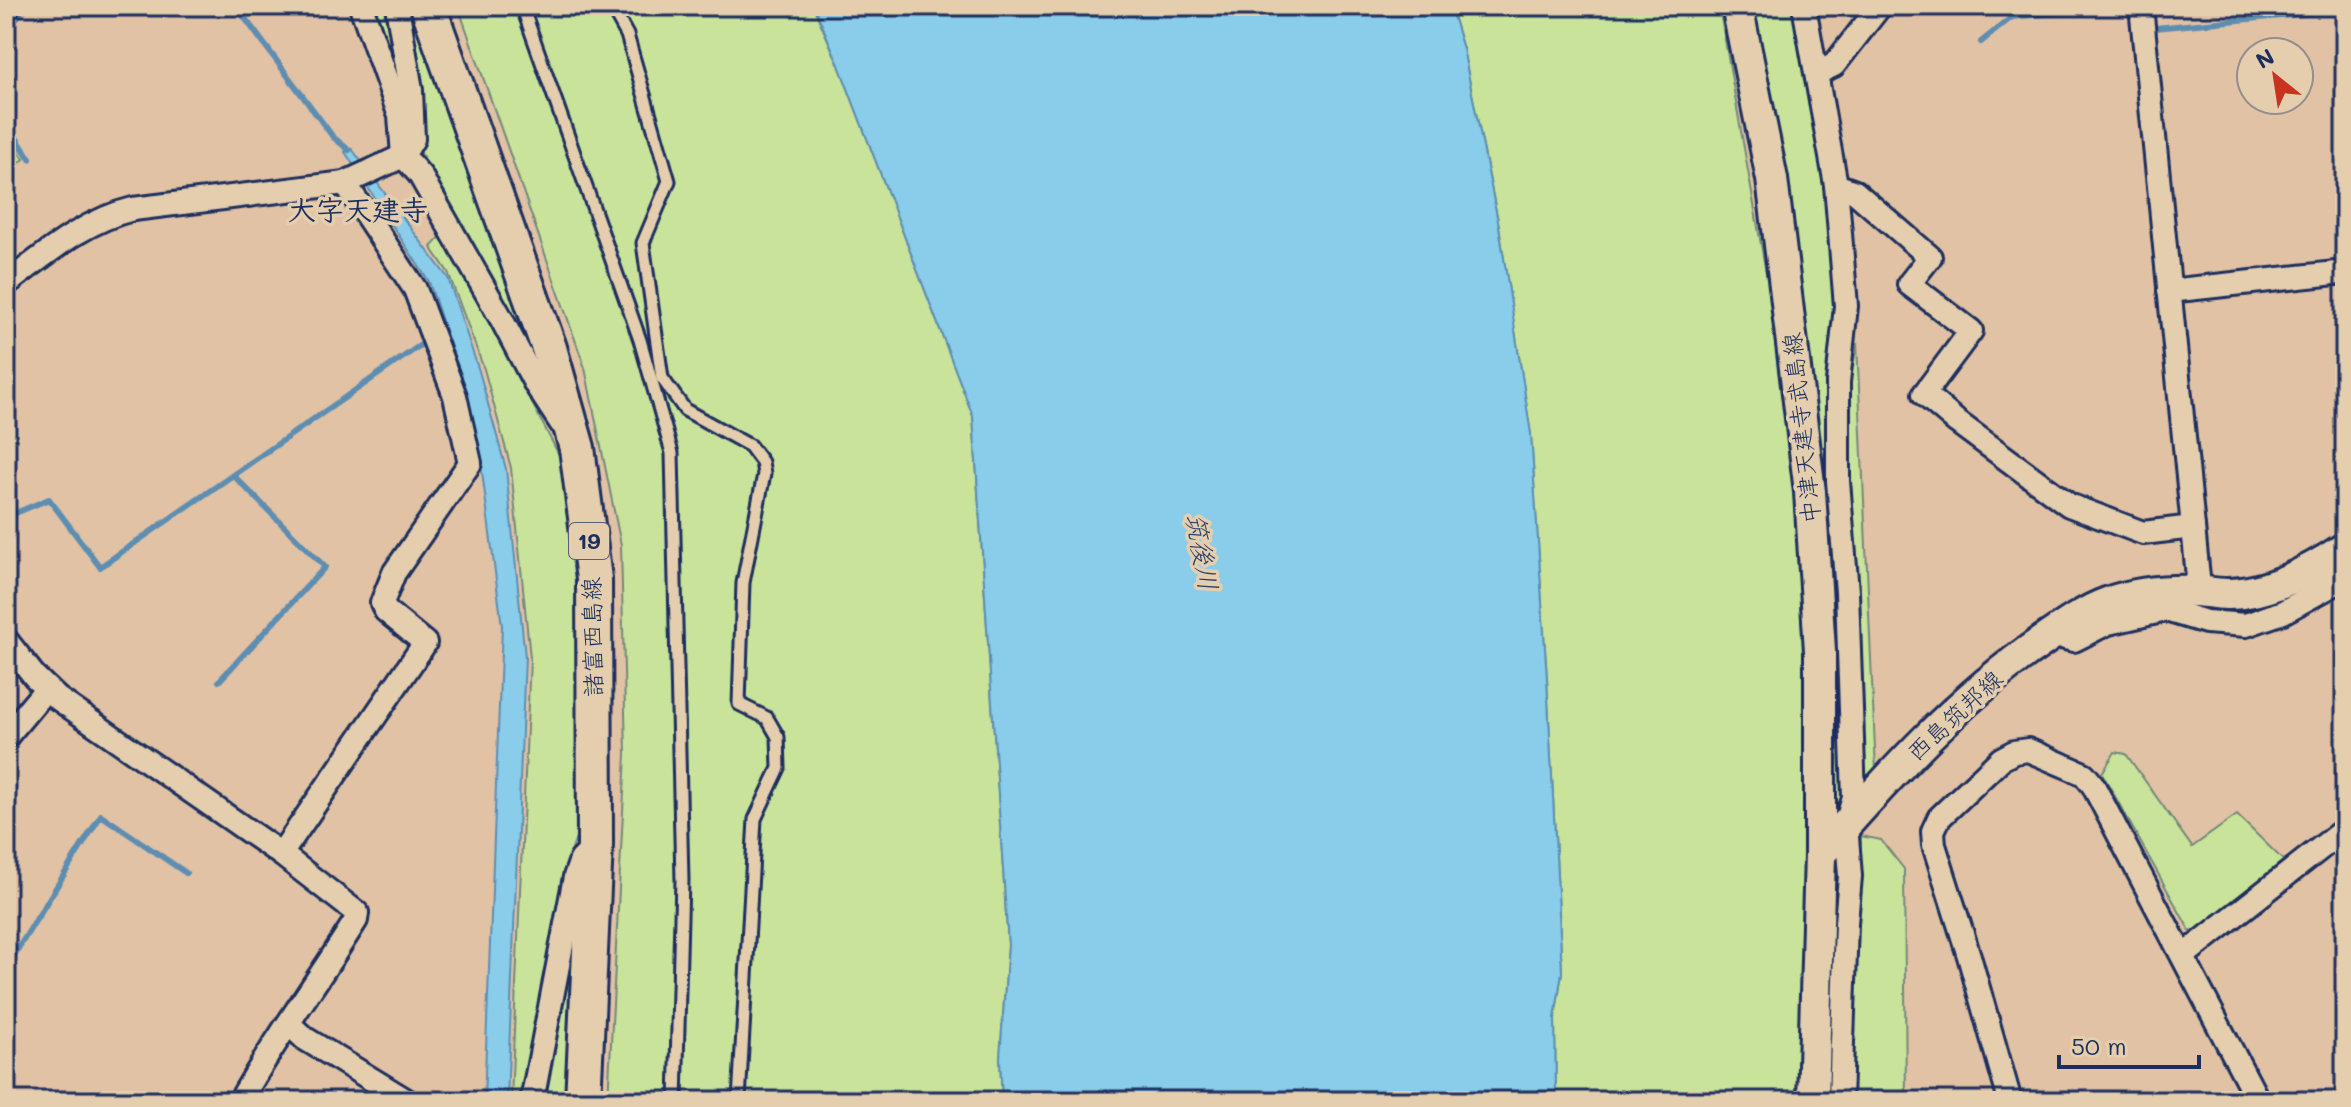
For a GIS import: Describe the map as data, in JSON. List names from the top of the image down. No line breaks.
{"streets":{"main road":["中津天建寺武島線","19","諸富西島線","西島筑邦線"]},"crossings":[["中津天建寺武島線","西島筑邦線"]],"districts":["大字天建寺"],"water":["筑後川"],"scale_bar":"50 m","north":"top left"}
